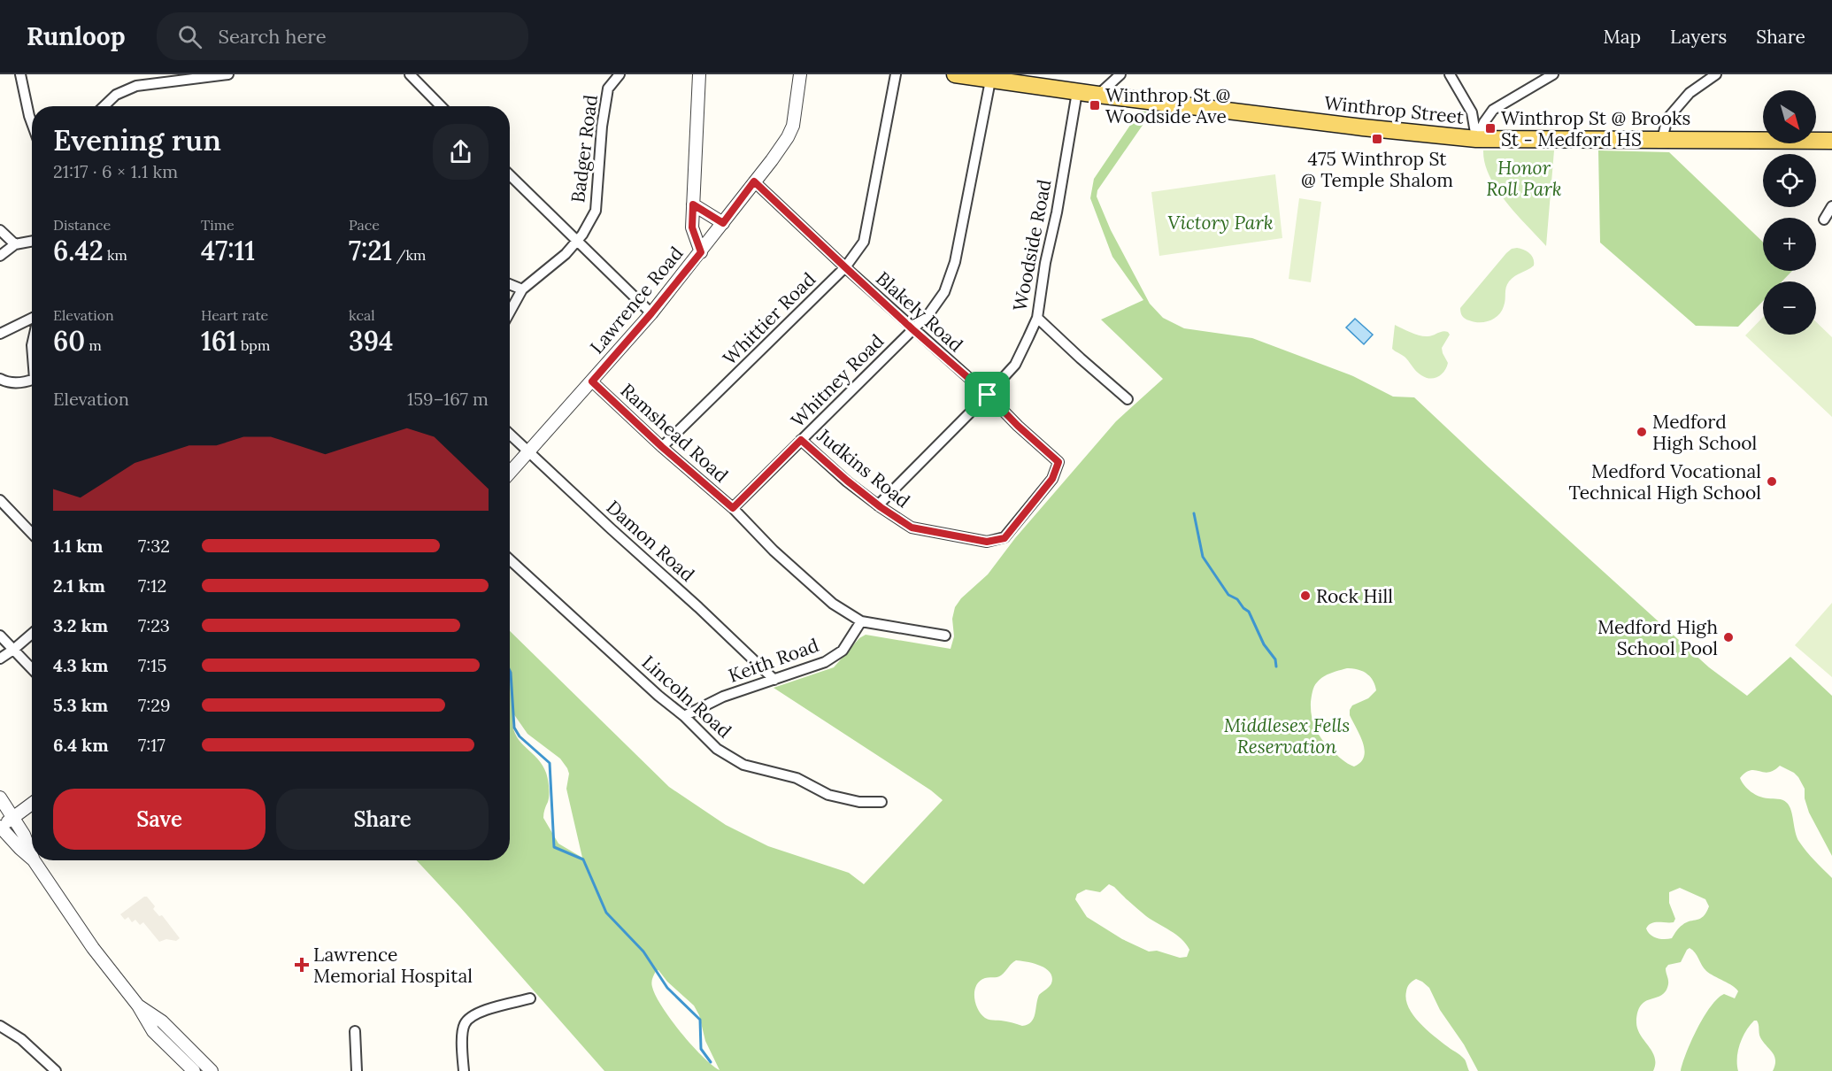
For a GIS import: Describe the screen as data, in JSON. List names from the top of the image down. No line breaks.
{"streets":{"main road":["Winthrop Street"],"street":["Badger Road","Woodside Road","Lawrence Road","Blakely Road","Whittier Road","Whitney Road","Ramshead Road","Judkins Road","Damon Road","Keith Road","Lincoln Road"]},"crossings":[["Winthrop Street","Woodside Road"],["Winthrop Street","Whitney Road"],["Woodside Road","Blakely Road"],["Woodside Road","Judkins Road"],["Lawrence Road","Blakely Road"],["Lawrence Road","Ramshead Road"],["Lawrence Road","Damon Road"],["Blakely Road","Whittier Road"],["Blakely Road","Whitney Road"],["Blakely Road","Judkins Road"],["Whittier Road","Ramshead Road"],["Whitney Road","Ramshead Road"],["Whitney Road","Judkins Road"],["Ramshead Road","Keith Road"],["Damon Road","Keith Road"],["Keith Road","Lincoln Road"]],"parks":["Honor Roll Park","Victory Park","Middlesex Fells Reservation"],"places":{"transit":["Winthrop St @ Woodside Ave","Winthrop St @ Brooks St - Medford HS","475 Winthrop St @ Temple Shalom"],"other":["Medford High School","Medford Vocational Technical High School","Rock Hill","Medford High School Pool"],"health":["Lawrence Memorial Hospital"]},"north":"bottom right","page":{"header":"Runloop","search":"Search here","nav":["Map","Layers","Share"],"map_buttons":["+","−"],"heading":["Evening run","21:17 · 6 × 1.1 km"],"stats":[["Distance","6.42 km"],["Time","47:11"],["Pace","7:21 /km"],["Elevation","60 m"],["Heart rate","161 bpm"],["kcal","394"]],"chart":["Elevation","159–167 m"],"list":[{"name":"1.1 km","note":"7:32"},{"name":"2.1 km","note":"7:12"},{"name":"3.2 km","note":"7:23"},{"name":"4.3 km","note":"7:15"},{"name":"5.3 km","note":"7:29"},{"name":"6.4 km","note":"7:17"}],"buttons":["Save","Share"]}}
